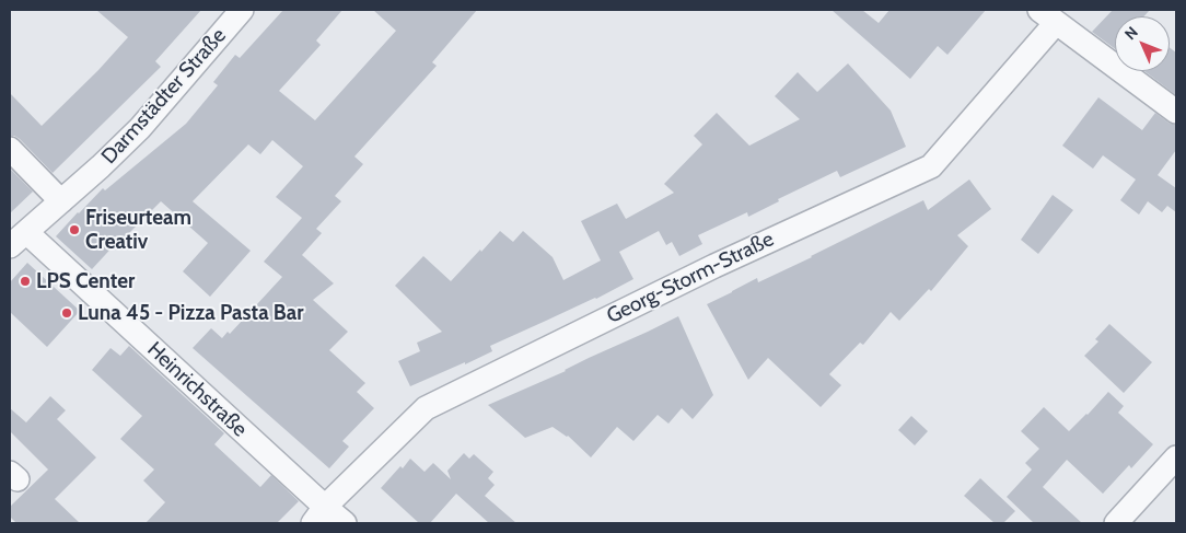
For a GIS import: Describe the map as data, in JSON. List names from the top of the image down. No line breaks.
{"streets":{"street":["Darmstädter Straße","Georg-Storm-Straße","Heinrichstraße"]},"crossings":[["Darmstädter Straße","Heinrichstraße"],["Georg-Storm-Straße","Heinrichstraße"]],"places":["Friseurteam Creativ","LPS Center","Luna 45 - Pizza Pasta Bar"],"north":"top left"}
